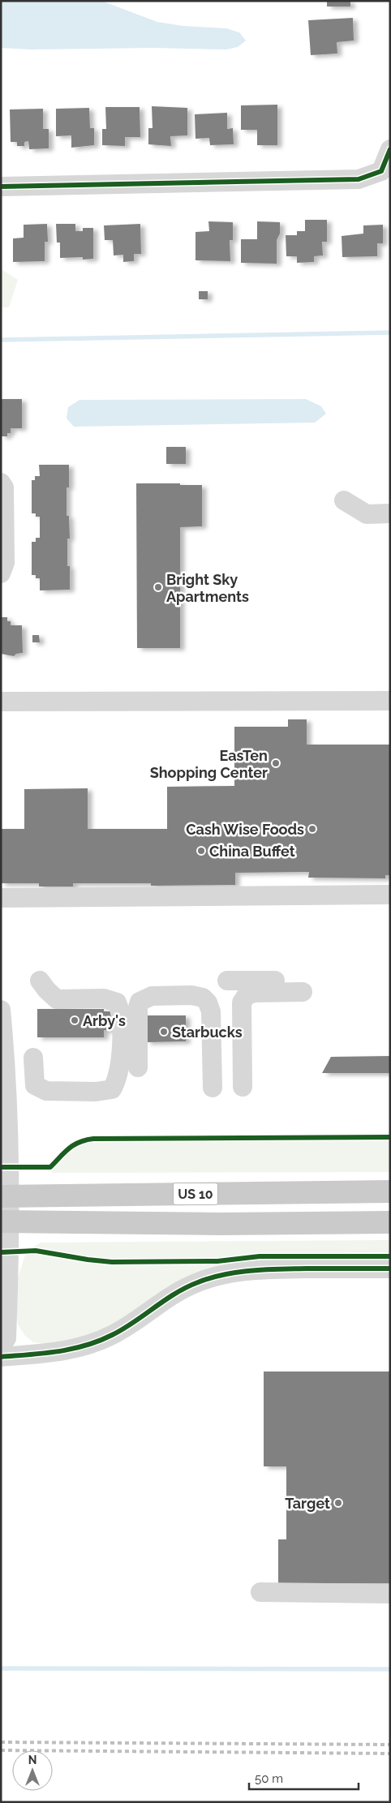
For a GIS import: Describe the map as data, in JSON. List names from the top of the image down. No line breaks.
{"streets":{"main road":["US 10"]},"places":["Bright Sky Apartments","EasTen Shopping Center","Cash Wise Foods","China Buffet","Arby's","Starbucks","Target"],"scale_bar":"50 m","north":"top"}
